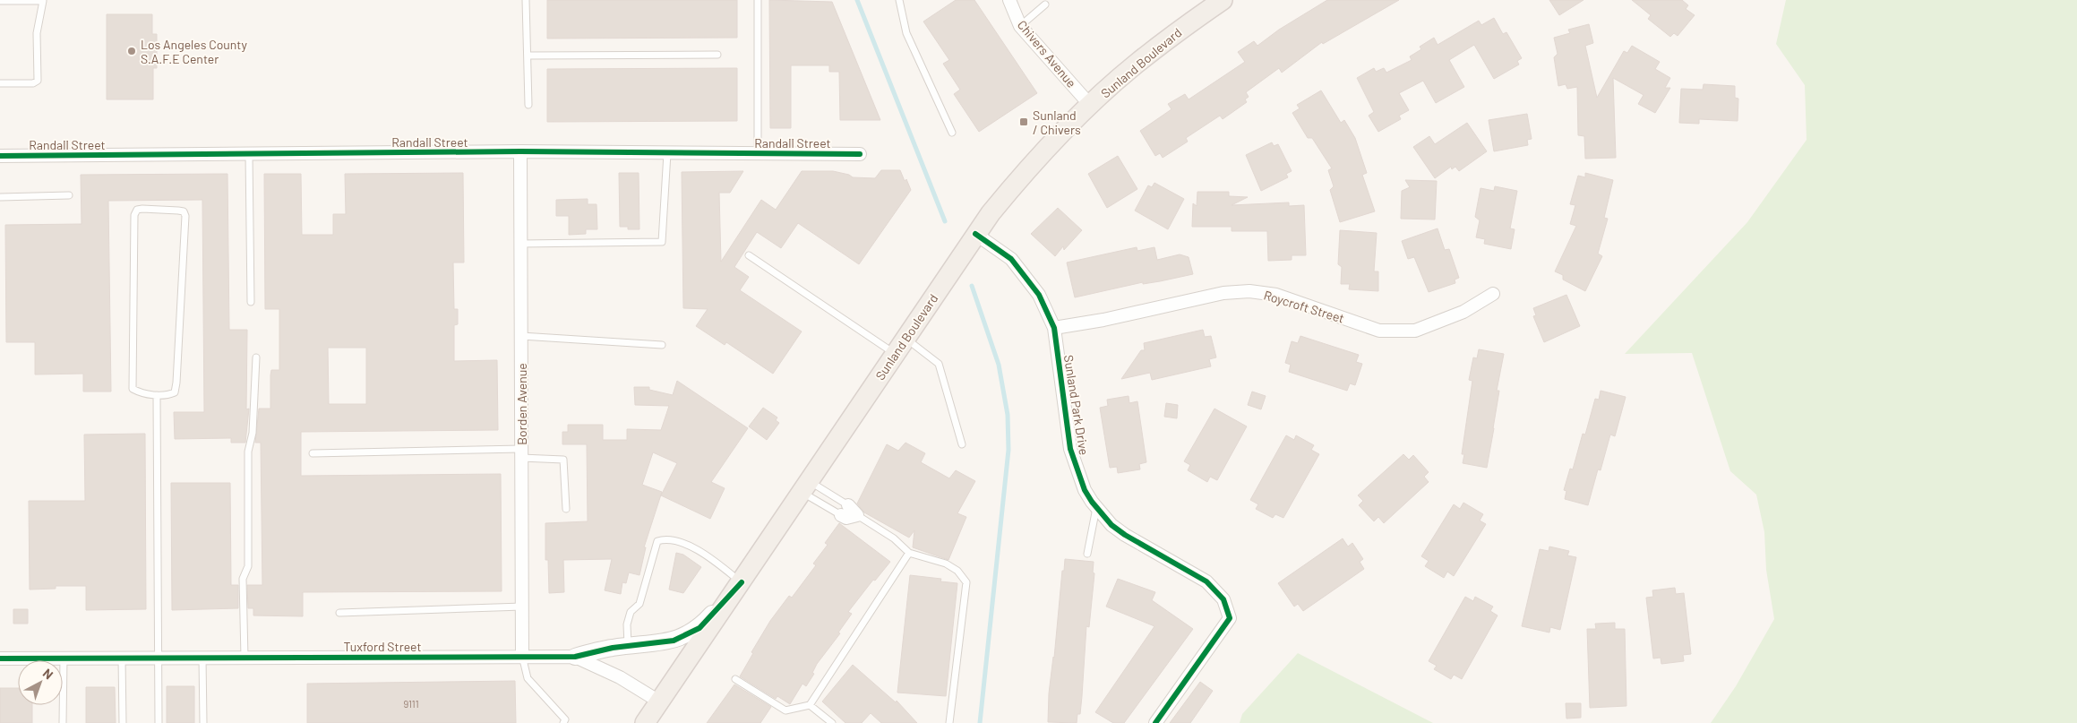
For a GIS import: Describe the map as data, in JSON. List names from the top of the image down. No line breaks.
{"streets":{"main road":["Sunland Boulevard"],"street":["Chivers Avenue","Randall Street","Roycroft Street","Borden Avenue","Sunland Park Drive","Tuxford Street"]},"crossings":[["Chivers Avenue","Sunland Boulevard"],["Sunland Boulevard","Sunland Park Drive"],["Sunland Boulevard","Tuxford Street"],["Randall Street","Borden Avenue"],["Roycroft Street","Sunland Park Drive"],["Borden Avenue","Tuxford Street"]],"places":{"other":["Los Angeles County S.A.F.E Center"],"transit":["Sunland / Chivers"]},"house_numbers":["9111"],"north":"top right"}
